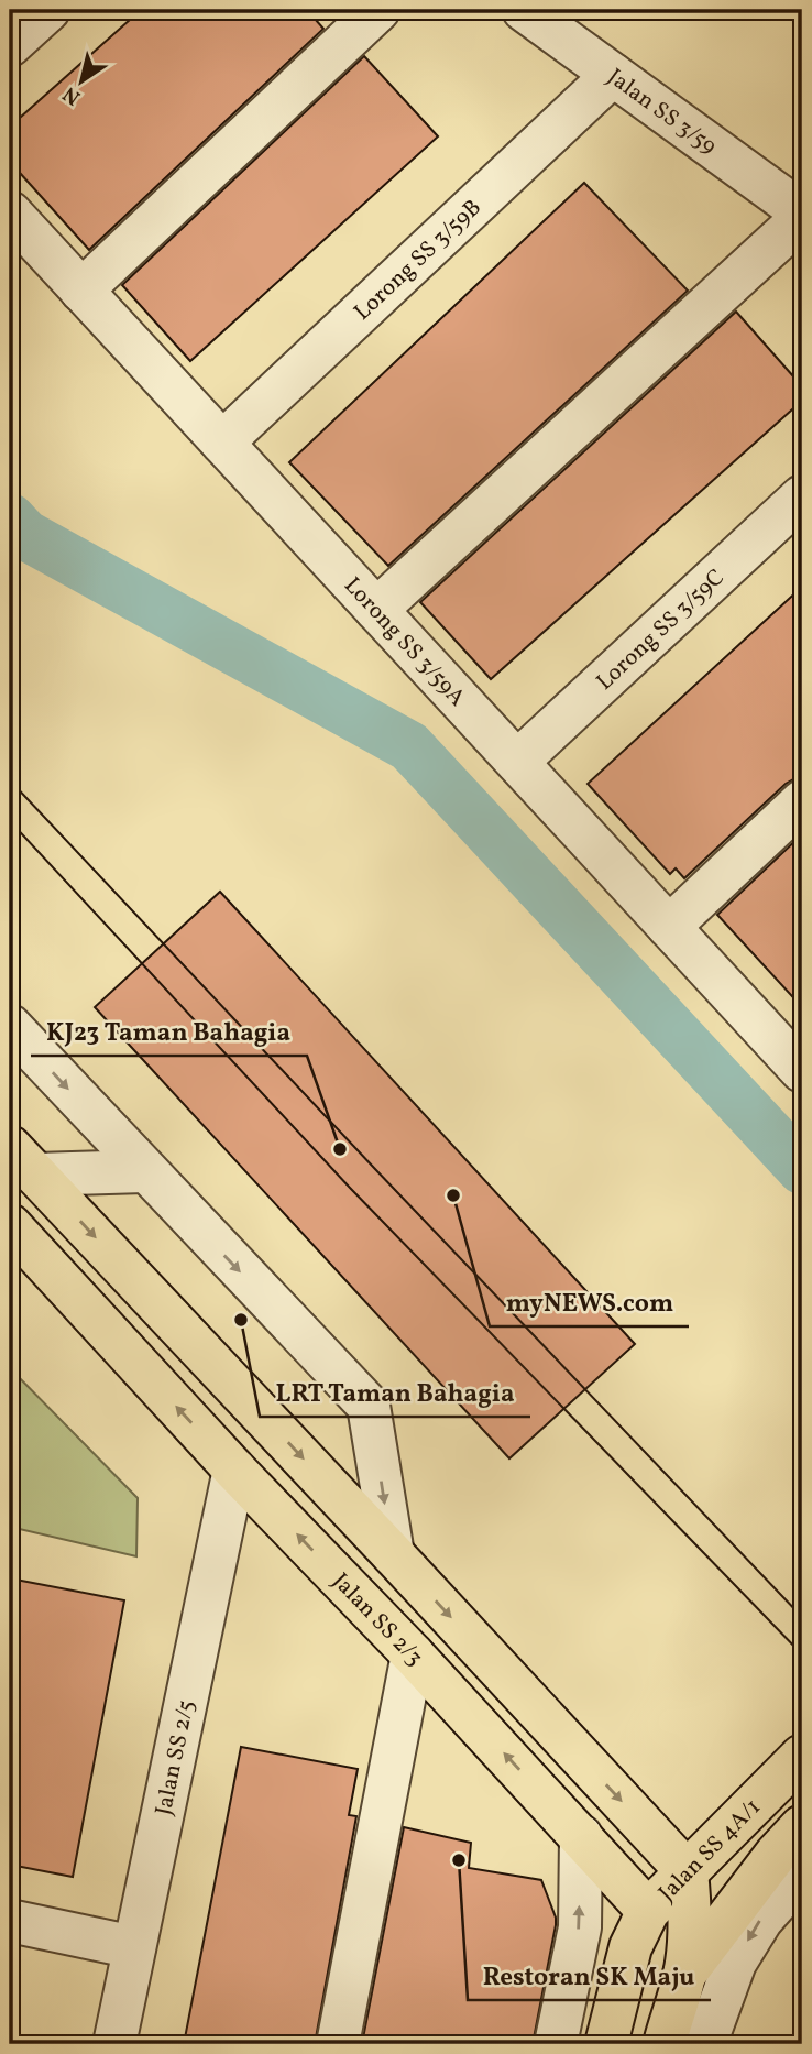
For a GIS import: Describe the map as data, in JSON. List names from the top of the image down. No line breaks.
{"streets":{"main road":["Jalan SS 2/3","Jalan SS 4A/1"],"street":["Jalan SS 3/59","Lorong SS 3/59B","Lorong SS 3/59C","Lorong SS 3/59A","Jalan SS 2/5"]},"crossings":[["Jalan SS 3/59","Lorong SS 3/59B"],["Lorong SS 3/59B","Lorong SS 3/59A"],["Lorong SS 3/59C","Lorong SS 3/59A"],["Jalan SS 2/3","Jalan SS 2/5"],["Jalan SS 2/3","Jalan SS 4A/1"]],"places":["KJ23 Taman Bahagia","myNEWS.com","LRT Taman Bahagia","Restoran SK Maju"],"north":"bottom left"}
